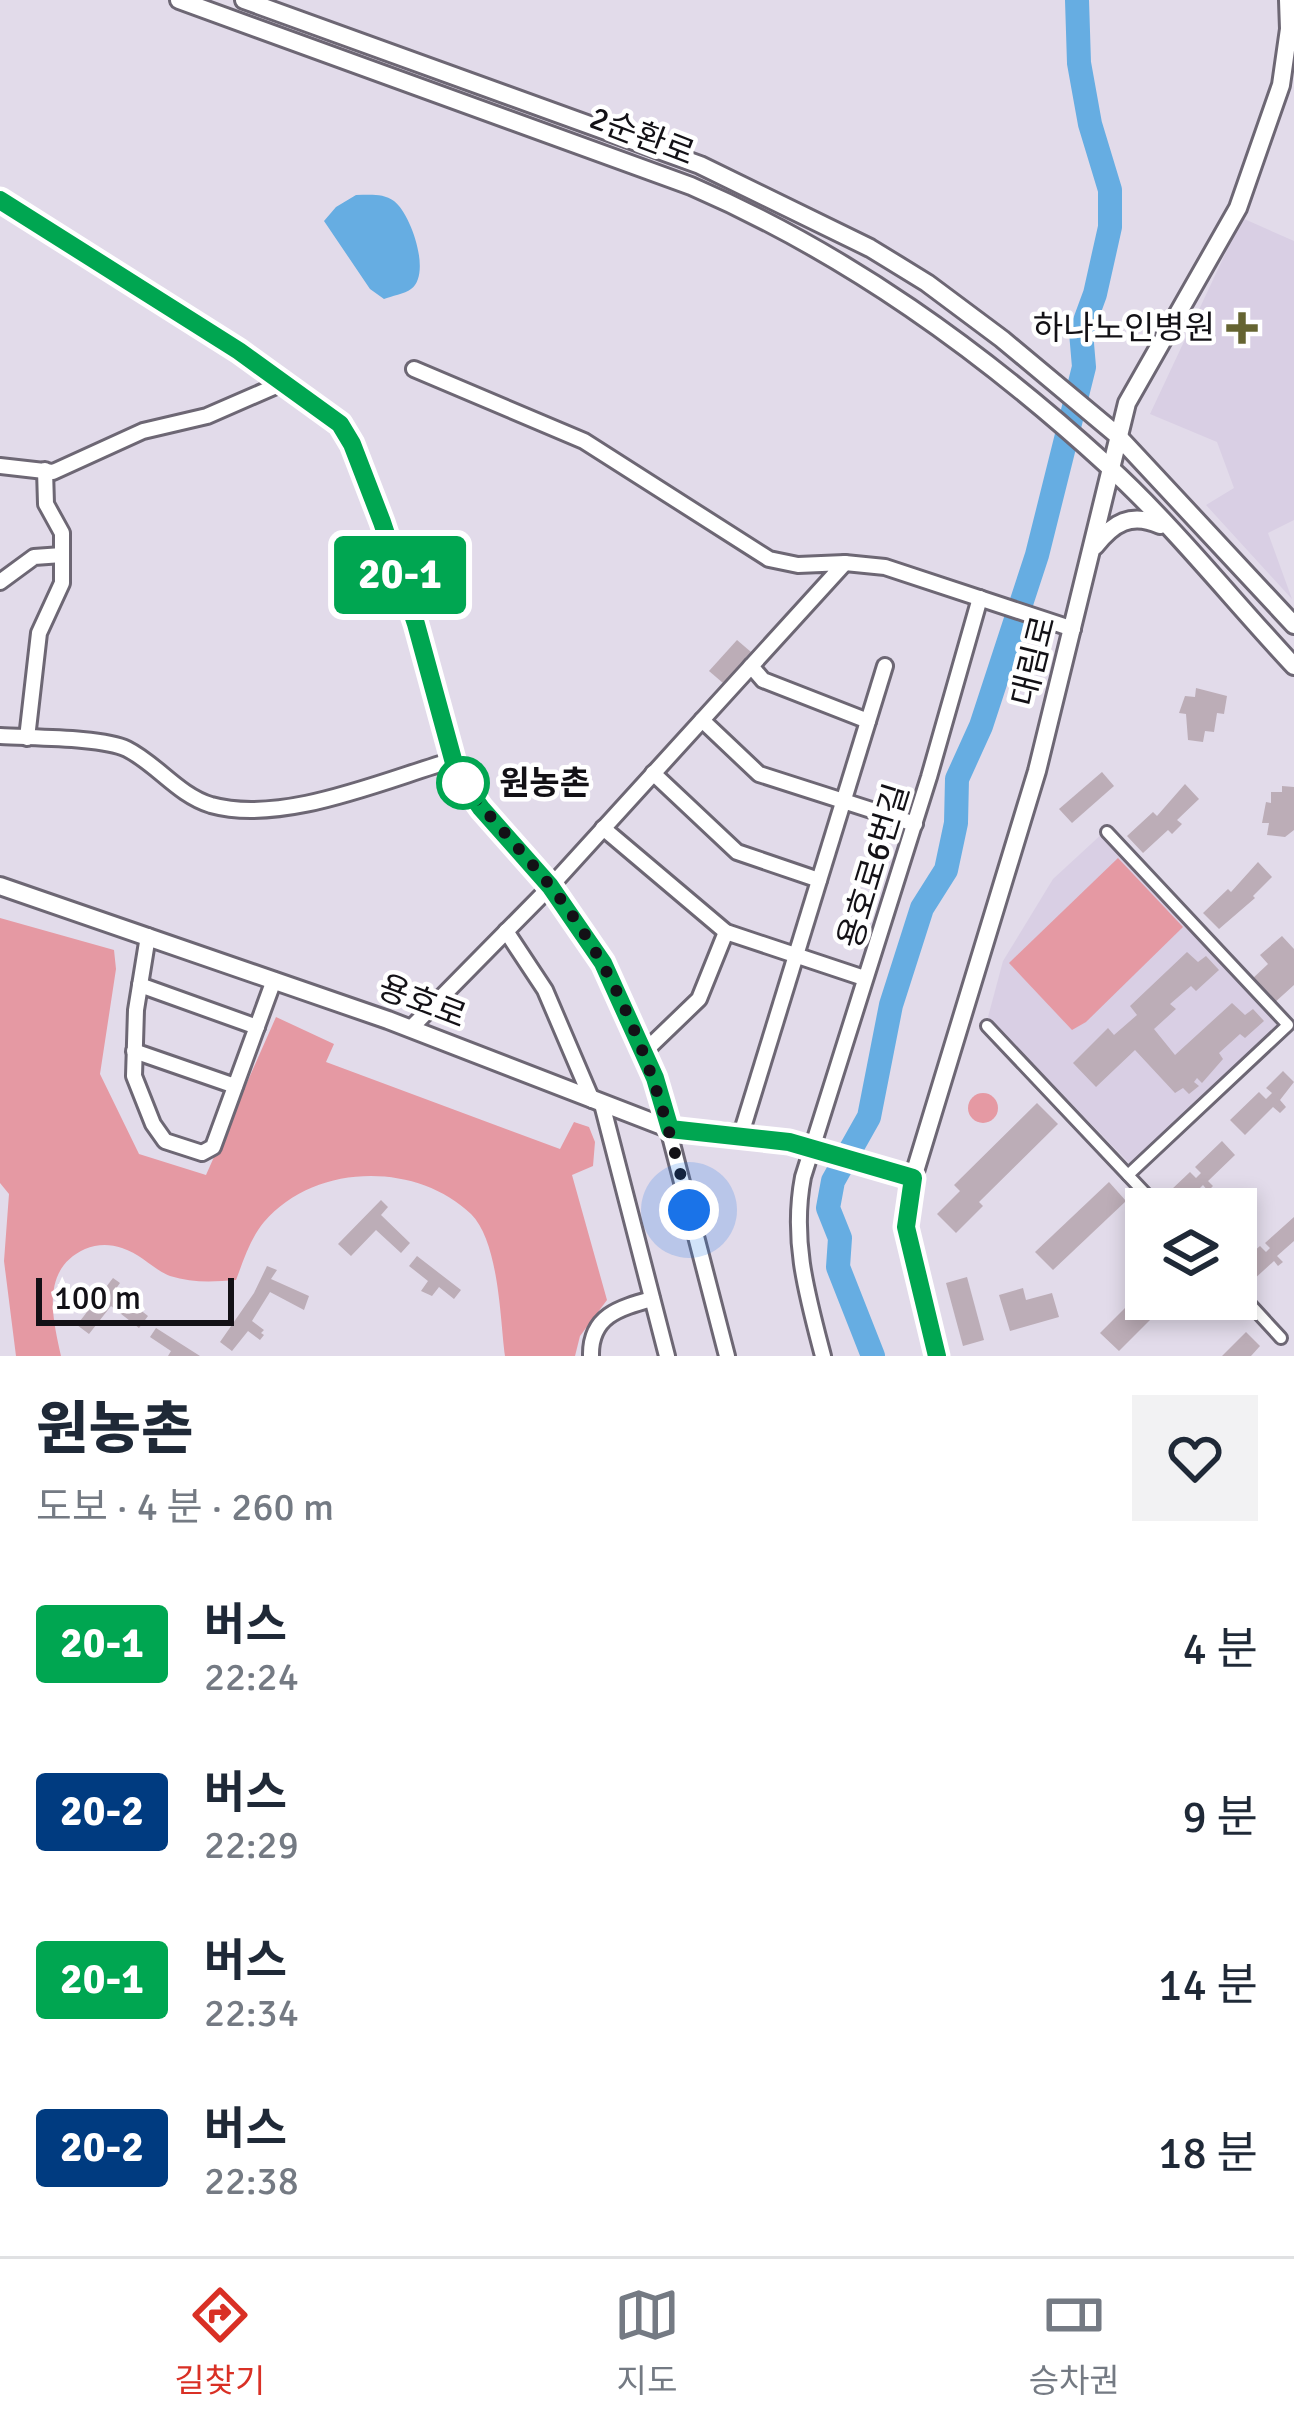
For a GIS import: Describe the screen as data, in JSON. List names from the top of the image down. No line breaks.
{"streets":{"street":["2순환로","대림로","용호로6번길","용호로"]},"crossings":[["2순환로","대림로"],["대림로","용호로"],["용호로6번길","용호로"]],"places":{"health":["하나노인병원"],"other":["원농촌"]},"lines":["bus line 20-1"],"scale_bar":"100 m","page":{"on_map":"20-1","scale":"100 m","heading":["원농촌","도보 · 4 분 · 260 m"],"list":[{"mark":"20-1","name":"버스","note":"22:24","value":"4 분"},{"mark":"20-2","name":"버스","note":"22:29","value":"9 분"},{"mark":"20-1","name":"버스","note":"22:34","value":"14 분"},{"mark":"20-2","name":"버스","note":"22:38","value":"18 분"}],"tabs":["길찾기","지도","승차권"]}}
